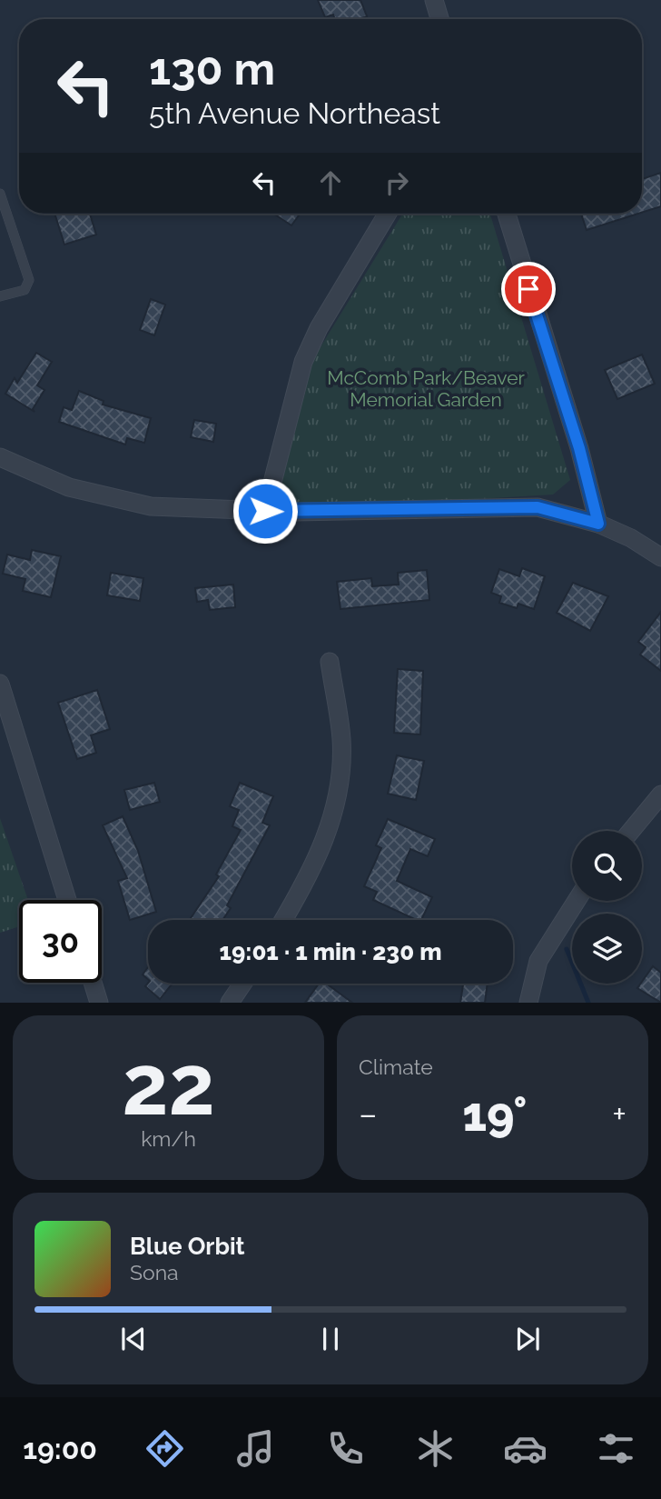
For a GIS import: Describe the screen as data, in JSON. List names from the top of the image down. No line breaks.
{"parks":["McComb Park/Beaver Memorial Garden"],"page":{"turn":["130 m","5th Avenue Northeast"],"limit":"30","trip":"19:01 · 1 min · 230 m","tile":[["22","km/h"],"Climate"],"heat":["−","19°","+"],"song":["Blue Orbit","Sona"],"tabs":"19:00"}}
